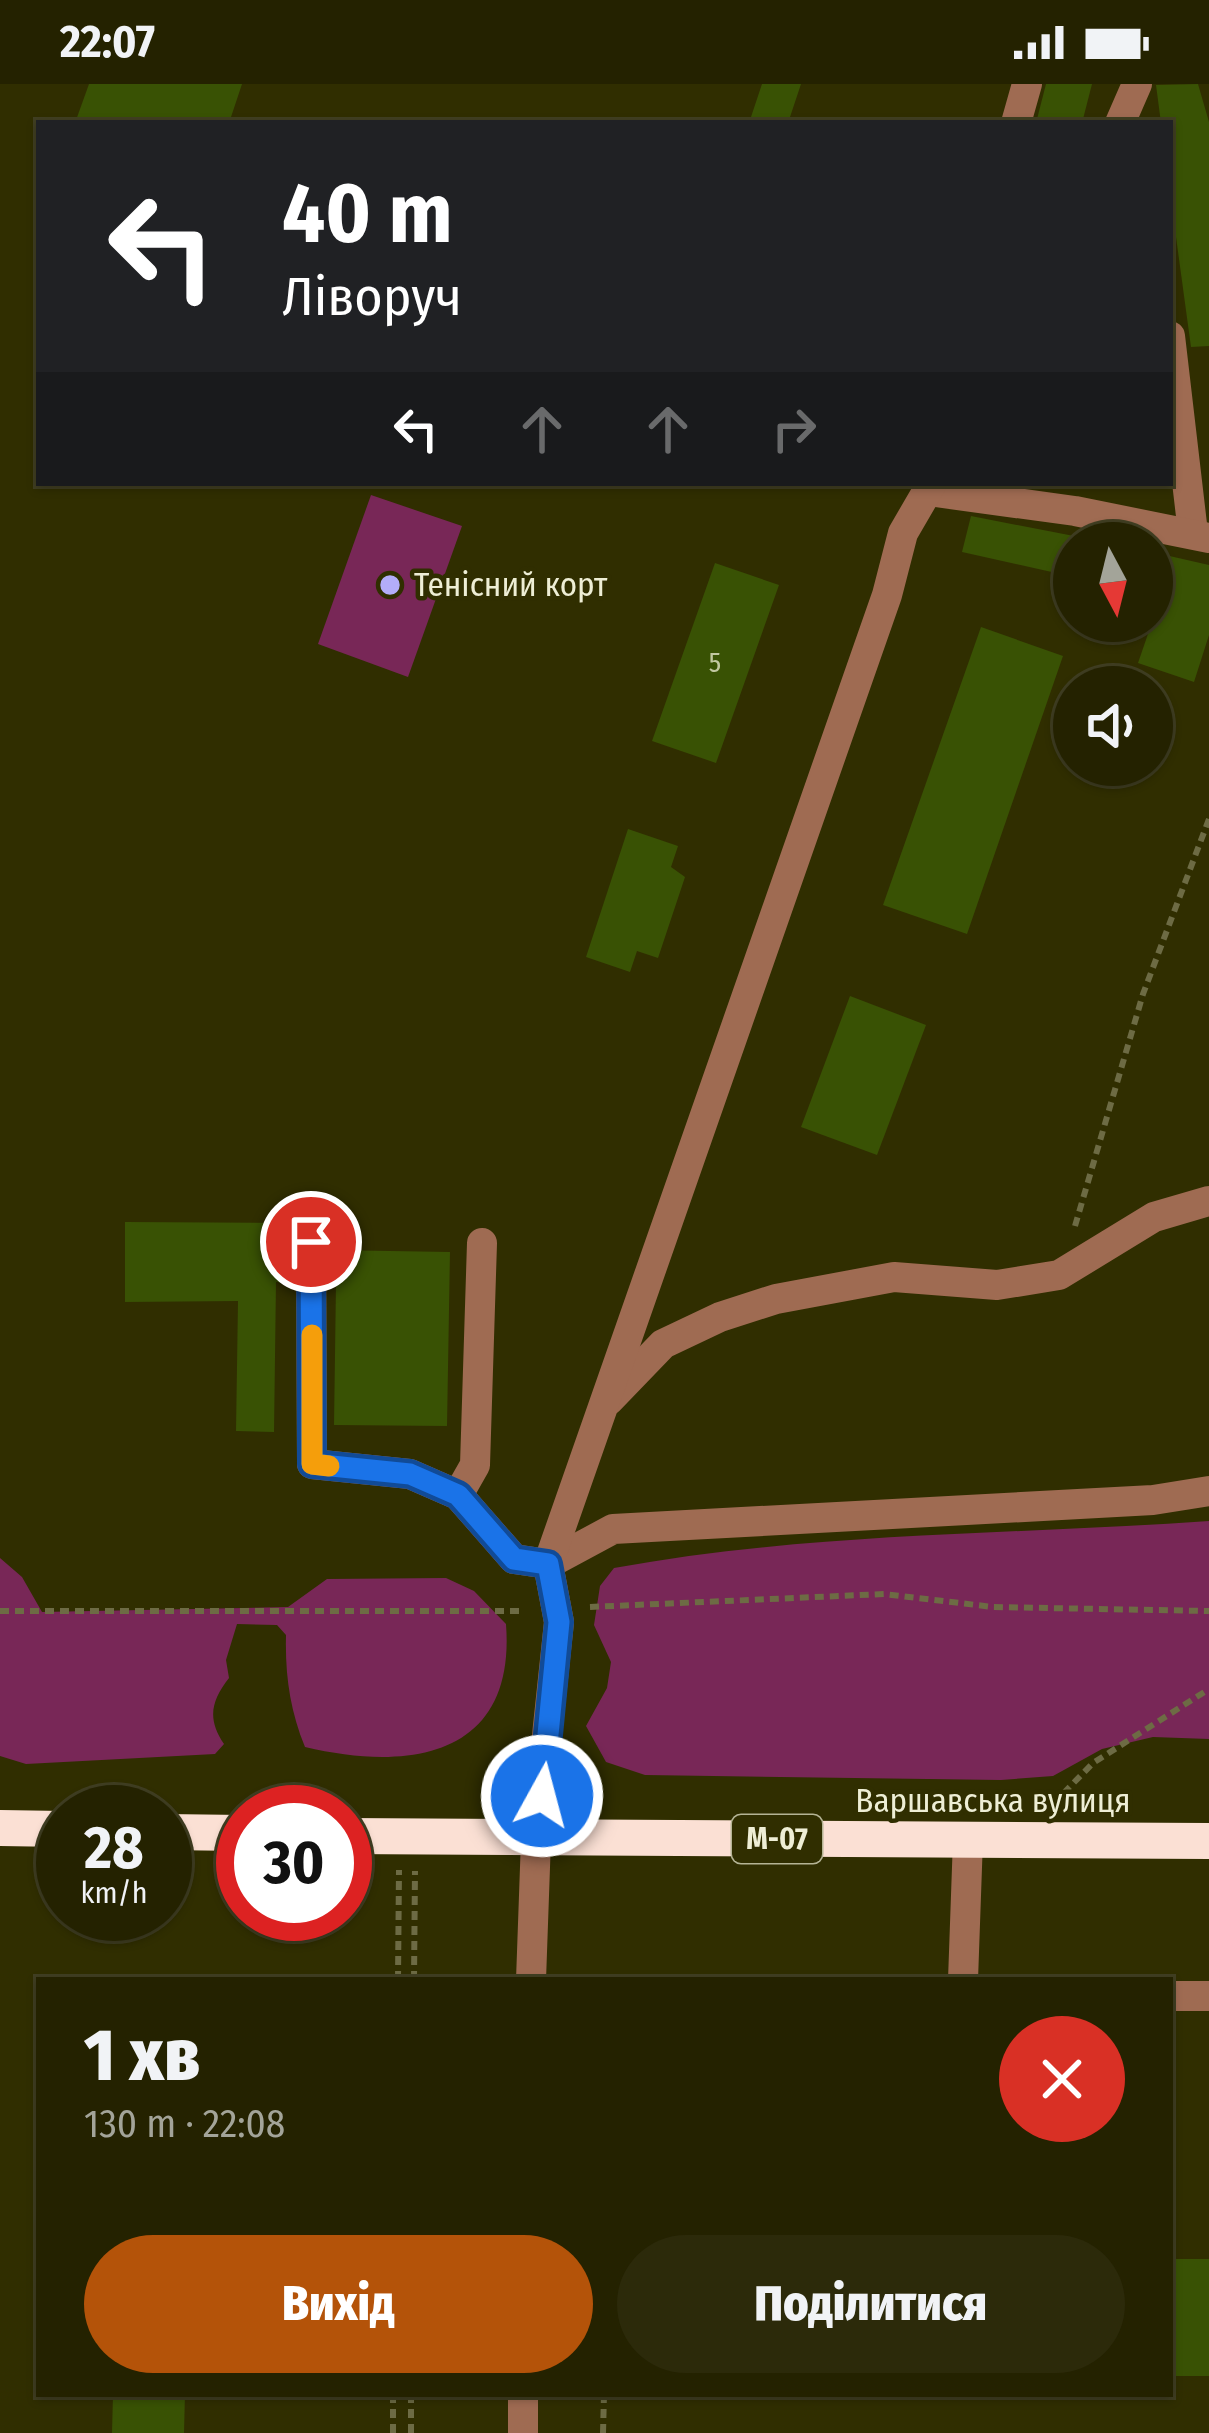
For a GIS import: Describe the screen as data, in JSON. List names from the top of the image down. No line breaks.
{"streets":{"highway":["Варшавська вулиця","М-07"]},"places":["Тенісний корт"],"house_numbers":["5"],"north":"bottom","page":{"status":"22:07","turn":["40 m","Ліворуч"],"speed":"28 km/h","limit":"30","heading":["1 хв","130 m · 22:08"],"buttons":["Вихід","Поділитися"]}}
